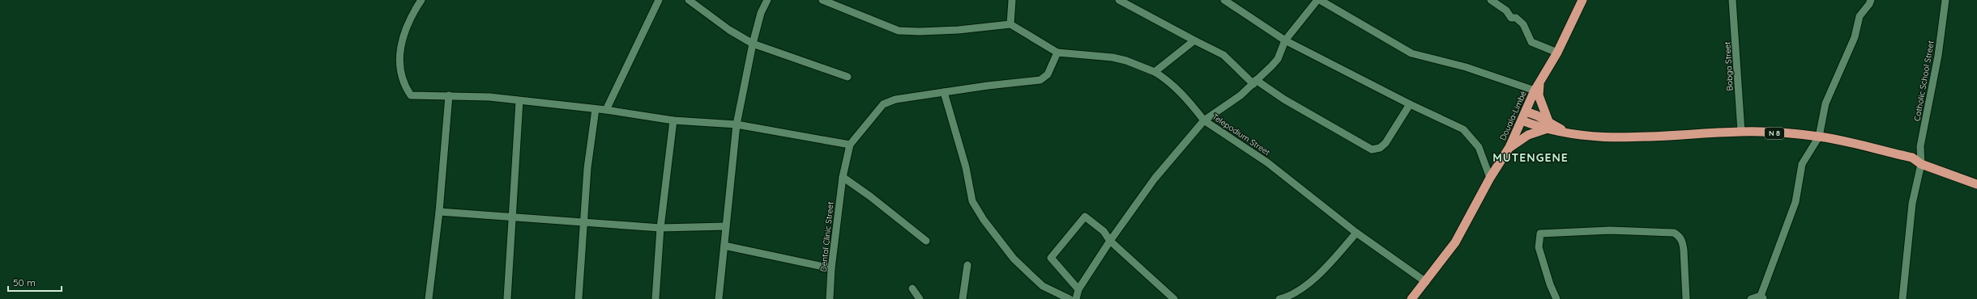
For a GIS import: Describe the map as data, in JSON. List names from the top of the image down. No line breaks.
{"streets":{"highway":["Douala-Limbé","N 8"],"street":["Bobga Street","Catholic School Street","Telepodium Street","Dental Clinic Street"]},"crossings":[["Bobga Street","N 8"],["Catholic School Street","N 8"],["Douala-Limbé","N 8"],["Douala-Limbé","Telepodium Street"]],"districts":["MUTENGENE"],"scale_bar":"50 m"}
